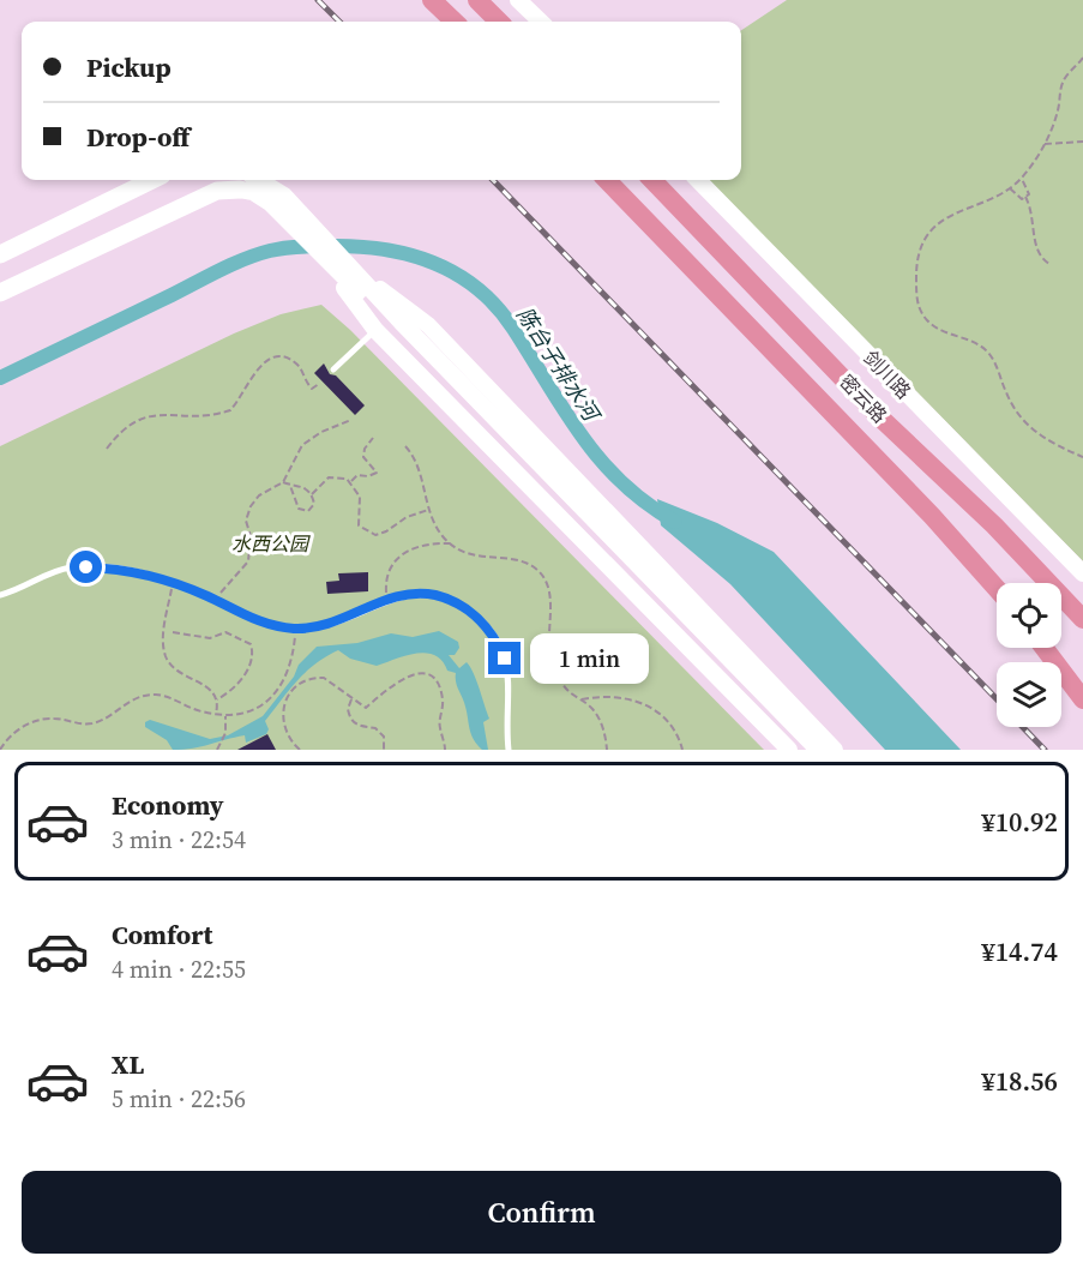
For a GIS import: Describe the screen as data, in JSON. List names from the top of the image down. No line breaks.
{"streets":{"highway":["密云路"],"street":["剑川路"]},"water":["陈台子排水河"],"parks":["水西公园"],"page":{"banner":["Pickup","Drop-off"],"bubble":"1 min","list":[{"name":"Economy","note":"3 min · 22:54","value":"¥10.92"},{"name":"Comfort","note":"4 min · 22:55","value":"¥14.74"},{"name":"XL","note":"5 min · 22:56","value":"¥18.56"}],"buttons":"Confirm"}}
